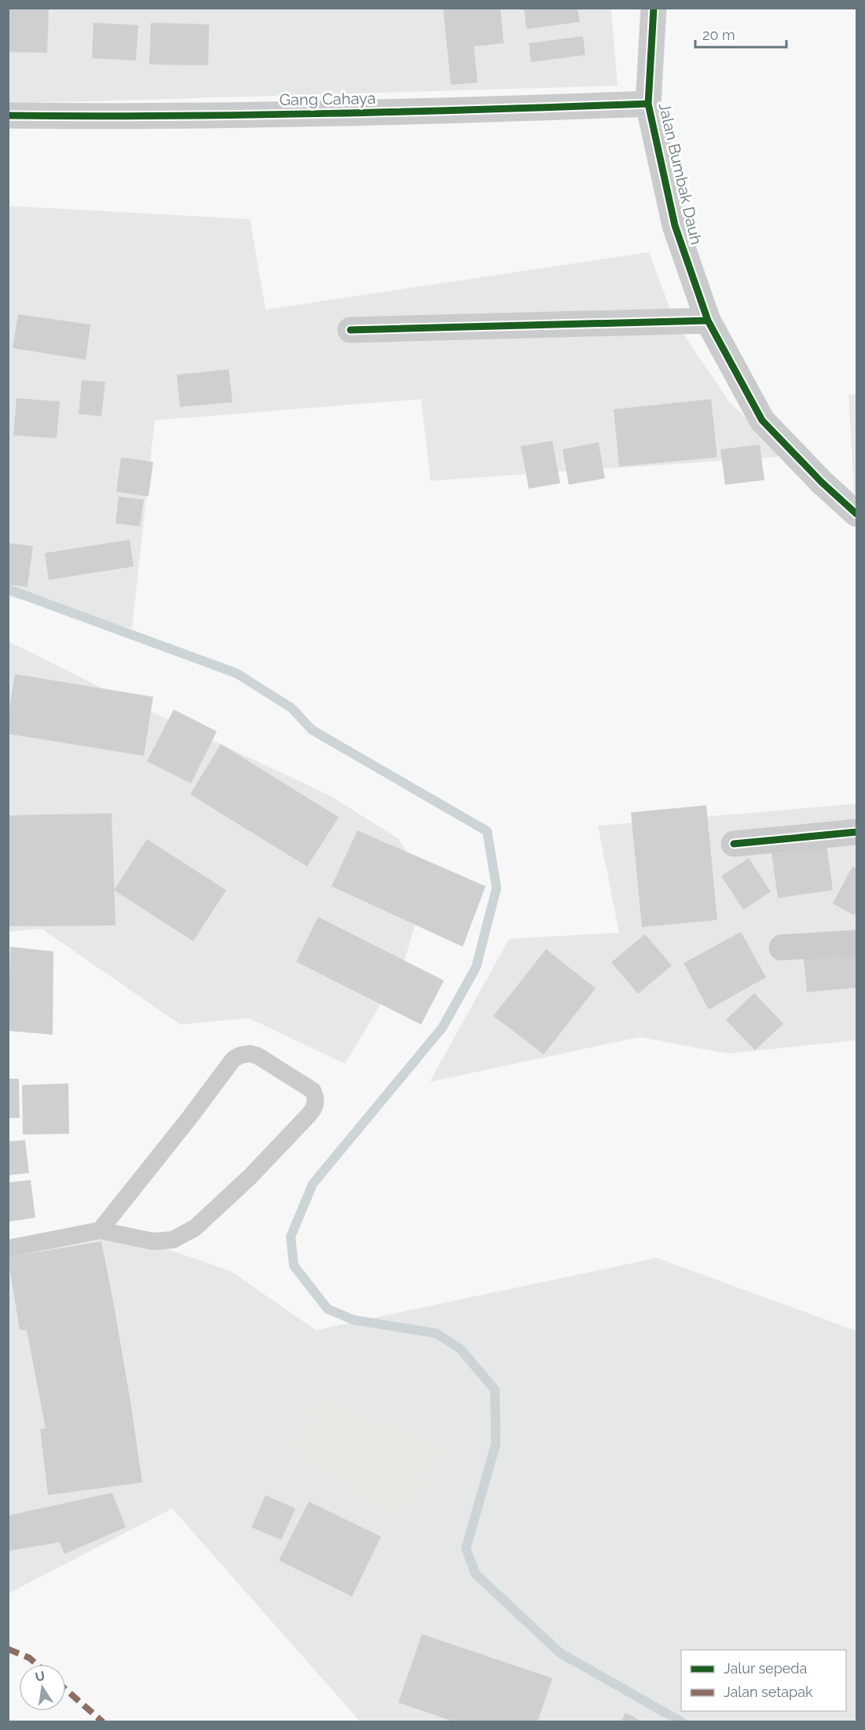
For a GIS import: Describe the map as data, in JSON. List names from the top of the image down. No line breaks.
{"streets":{"street":["Gang Cahaya","Jalan Bumbak Dauh"]},"crossings":[["Gang Cahaya","Jalan Bumbak Dauh"]],"legend":["Jalur sepeda","Jalan setapak"],"scale_bar":"20 m","north":"top"}
